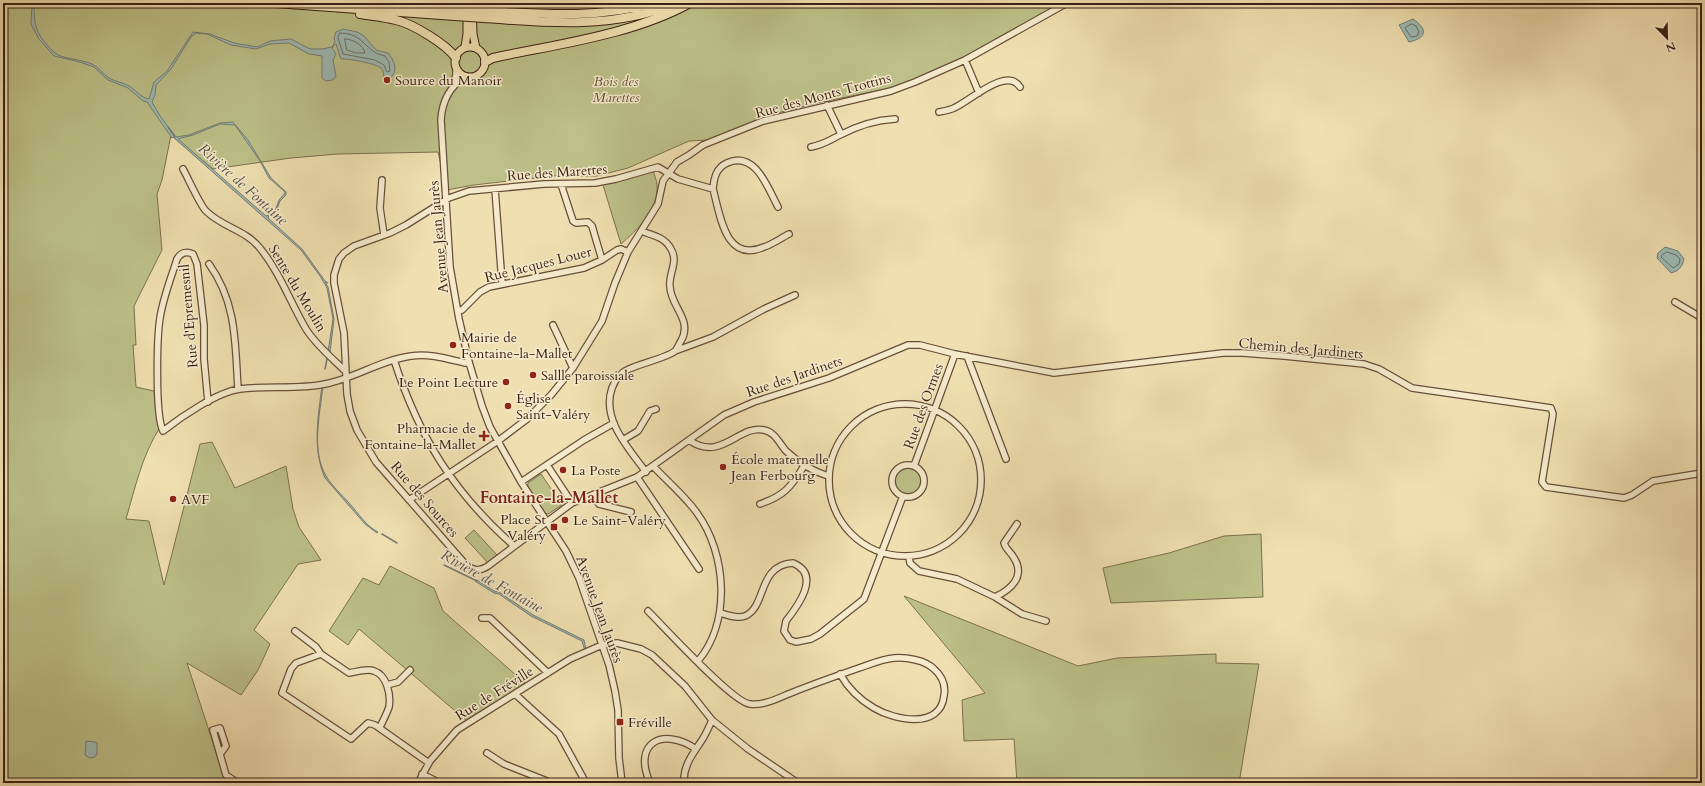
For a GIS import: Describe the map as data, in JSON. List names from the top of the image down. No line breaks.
{"streets":{"street":["Rue des Monts Trottins","Rue des Marettes","Avenue Jean Jaurès","Rue Jacques Louer","Sente du Moulin","Rue d'Epremesnil","Chemin des Jardinets","Rue des Jardinets","Rue des Ormes","Rue des Sources","Rue de Fréville"]},"crossings":[["Rue des Monts Trottins","Rue des Marettes"],["Rue des Monts Trottins","Avenue Jean Jaurès"],["Rue des Monts Trottins","Rue Jacques Louer"],["Rue des Monts Trottins","Rue des Sources"],["Rue des Marettes","Avenue Jean Jaurès"],["Rue des Marettes","Rue des Sources"],["Avenue Jean Jaurès","Rue Jacques Louer"],["Avenue Jean Jaurès","Rue des Jardinets"],["Avenue Jean Jaurès","Rue des Sources"],["Avenue Jean Jaurès","Rue de Fréville"],["Sente du Moulin","Rue des Sources"],["Chemin des Jardinets","Rue des Jardinets"],["Rue des Jardinets","Rue des Ormes"],["Rue des Jardinets","Rue des Sources"]],"districts":["Fontaine-la-Mallet"],"water":["Rivière de Fontaine"],"parks":["Bois des Marettes"],"places":{"other":["Source du Manoir","Mairie de Fontaine-la-Mallet","Sallle paroissiale","Le Point Lecture","Église Saint-Valéry","École maternelle Jean Ferbourg","La Poste","AVF","Le Saint-Valéry"],"health":["Pharmacie de Fontaine-la-Mallet"],"transit":["Place St Valéry","Fréville"]},"north":"bottom right"}
